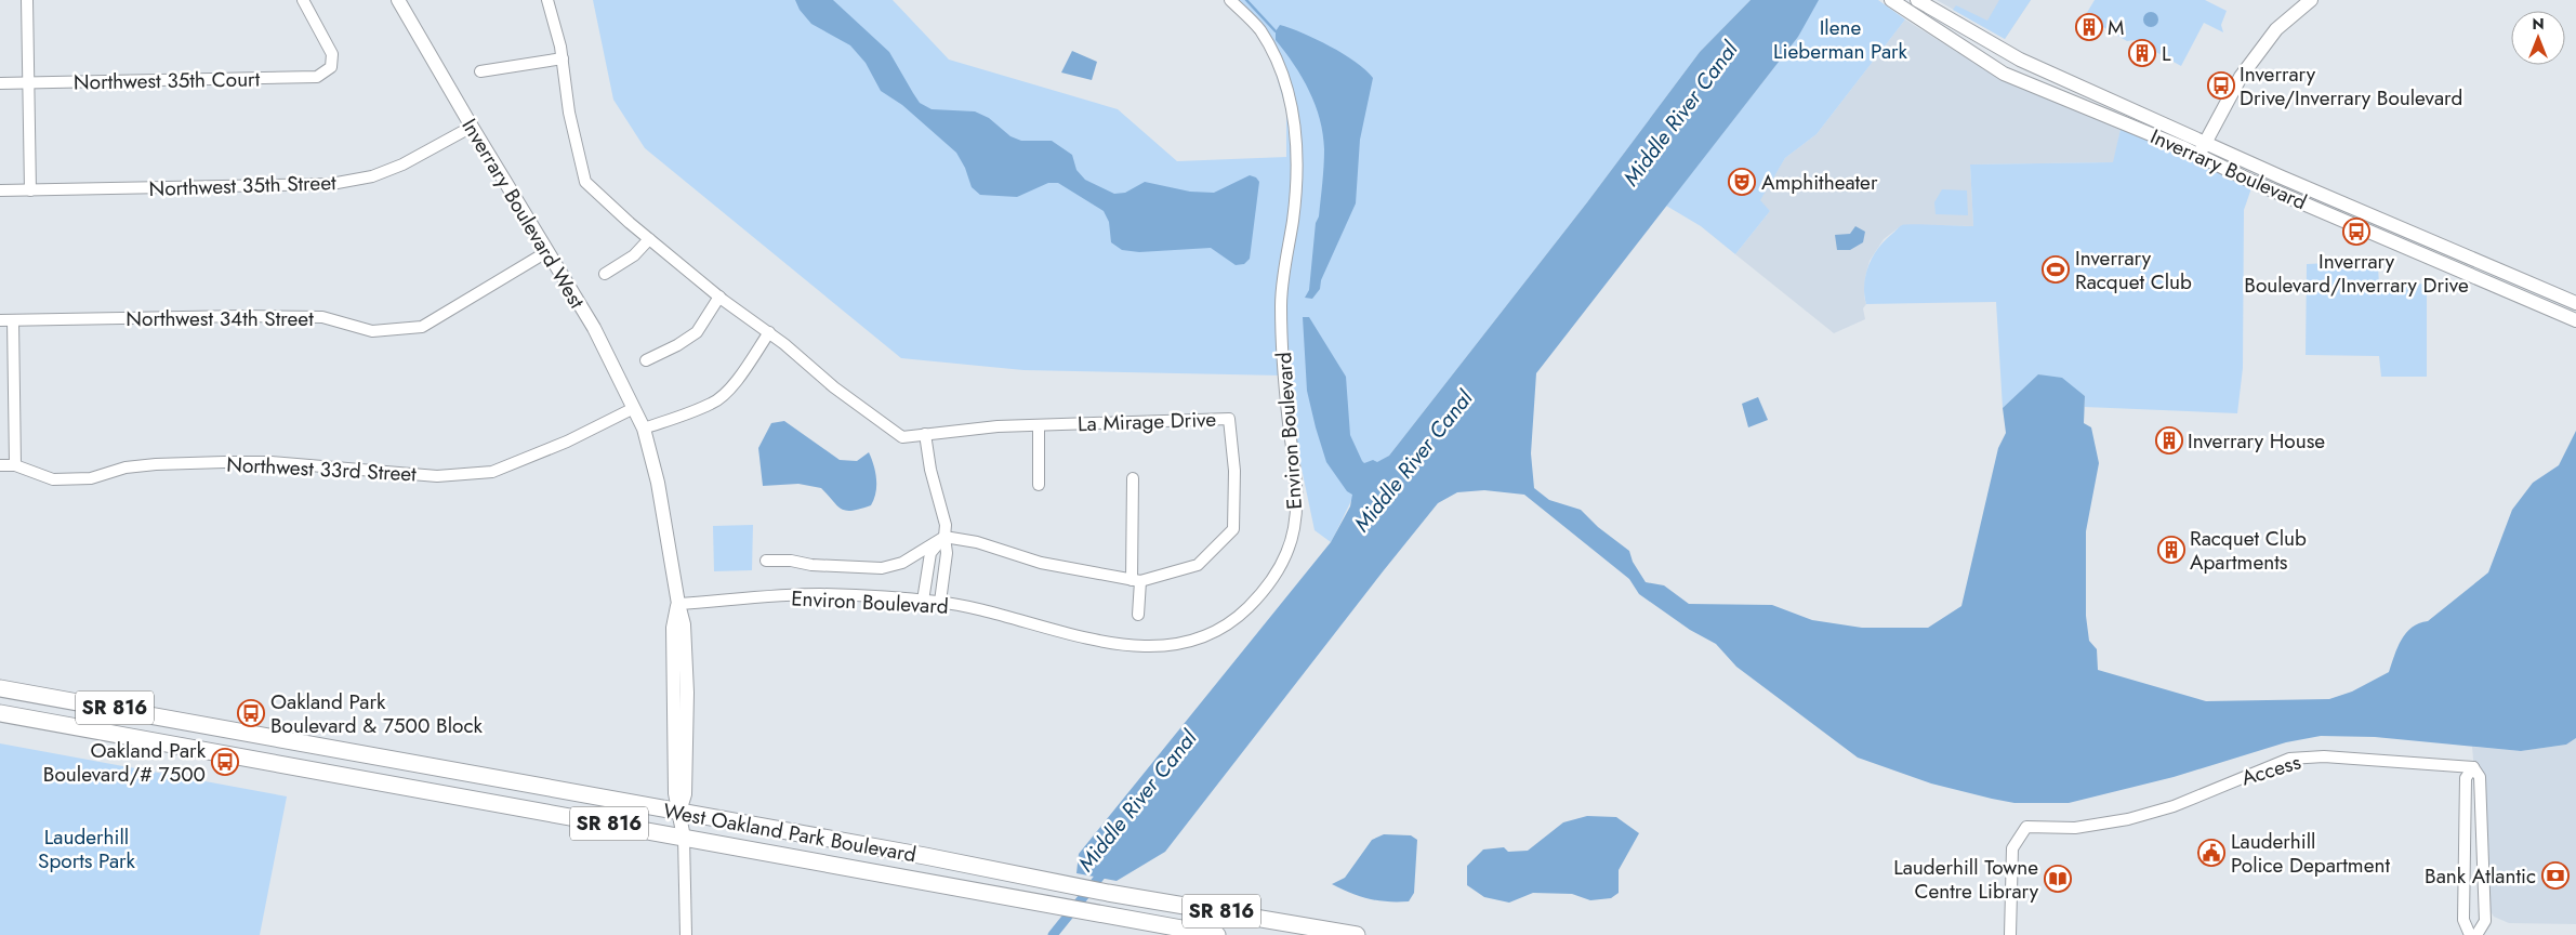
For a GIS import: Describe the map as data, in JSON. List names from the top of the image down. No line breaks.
{"streets":{"main road":["SR 816","West Oakland Park Boulevard"],"street":["Northwest 35th Court","Inverrary Boulevard","Northwest 35th Street","Inverrary Boulevard West","Northwest 34th Street","La Mirage Drive","Environ Boulevard","Northwest 33rd Street","Access"]},"crossings":[["Northwest 35th Street","Inverrary Boulevard West"],["Inverrary Boulevard West","Northwest 34th Street"],["Inverrary Boulevard West","Environ Boulevard"],["Inverrary Boulevard West","Northwest 33rd Street"],["Inverrary Boulevard West","West Oakland Park Boulevard"]],"water":["Middle River Canal"],"parks":["Ilene Lieberman Park","Lauderhill Sports Park"],"places":{"building":["M","L","Inverrary House","Racquet Club Apartments"],"bus stop":["Inverrary Drive/Inverrary Boulevard","Inverrary Boulevard/Inverrary Drive","Oakland Park Boulevard & 7500 Block","Oakland Park Boulevard/# 7500"],"theatre":["Amphitheater"],"sports":["Inverrary Racquet Club"],"public building":["Lauderhill Police Department"],"bank":["Bank Atlantic"],"library":["Lauderhill Towne Centre Library"]},"north":"top"}
